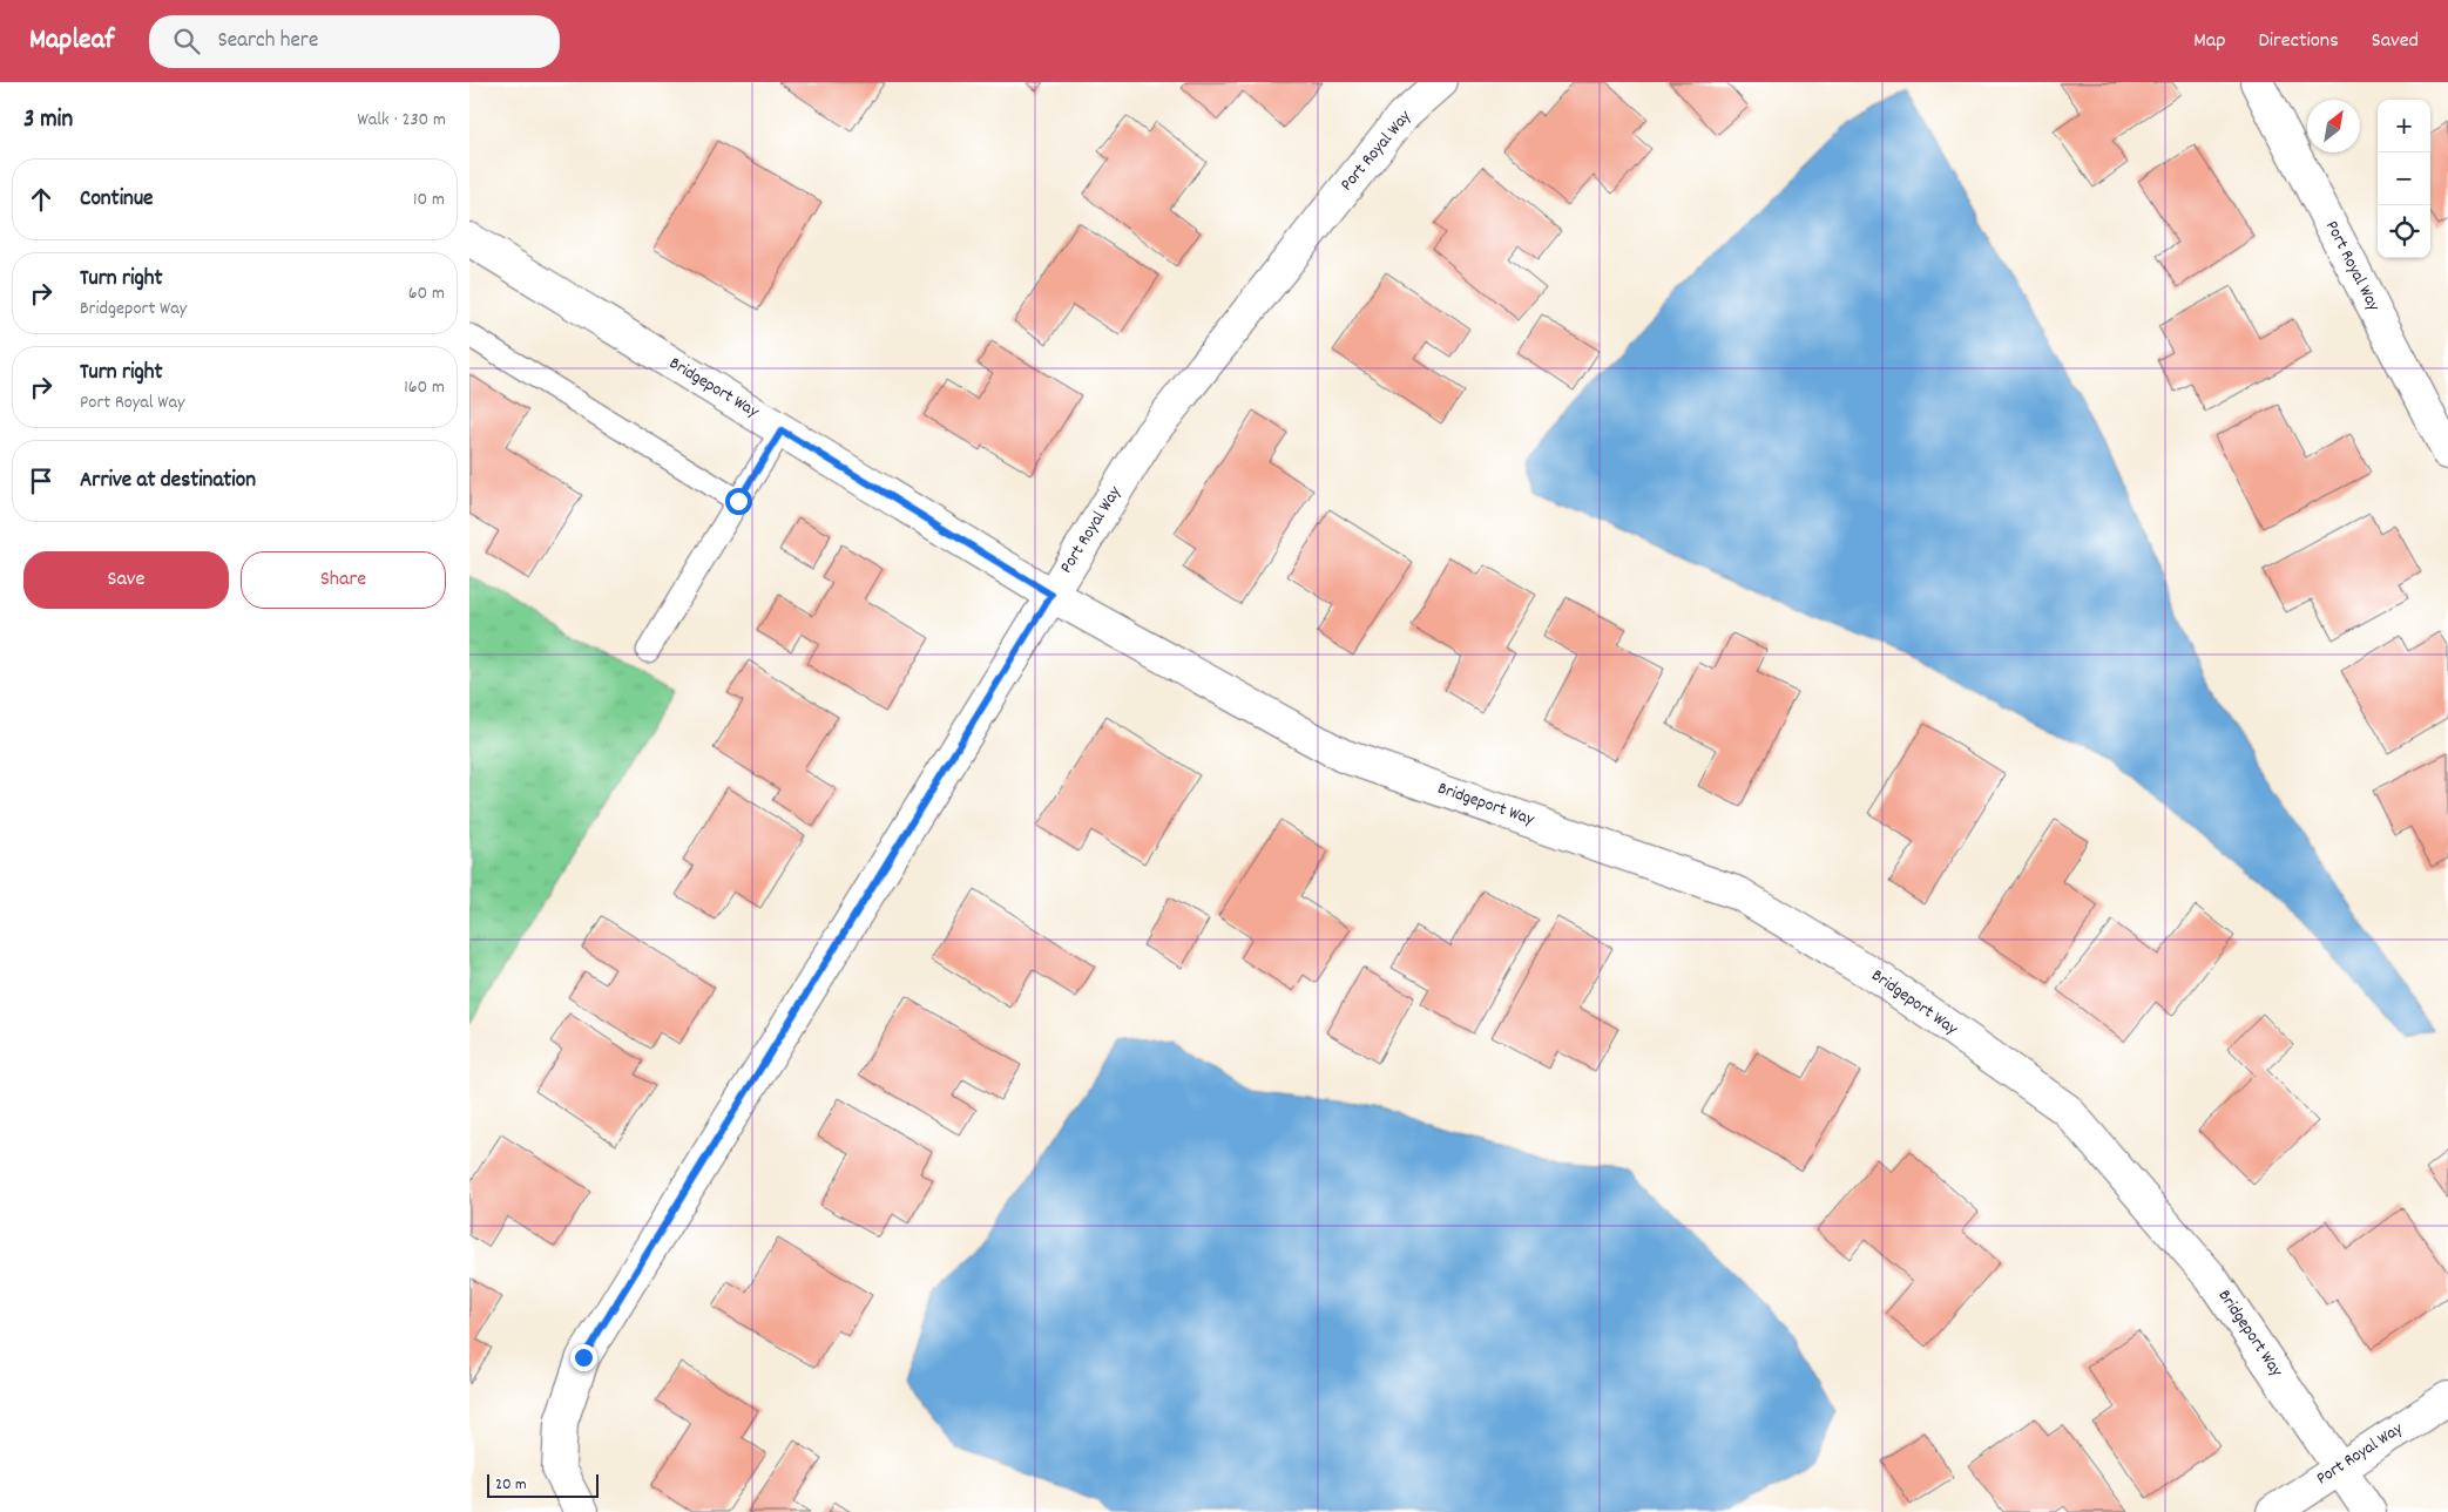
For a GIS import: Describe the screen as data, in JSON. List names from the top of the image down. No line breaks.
{"streets":{"street":["Port Royal Way","Bridgeport Way"]},"crossings":[["Port Royal Way","Bridgeport Way"]],"scale_bar":"20 m","north":"top right","page":{"header":"Mapleaf","search":"Search here","nav":["Map","Directions","Saved"],"heading":["3 min","Walk · 230 m"],"map_buttons":["+","−"],"list":[["Continue","10 m"],["Turn right","Bridgeport Way","60 m"],["Turn right","Port Royal Way","160 m"],"Arrive at destination"],"buttons":["Save","Share"],"scale":"20 m"}}
